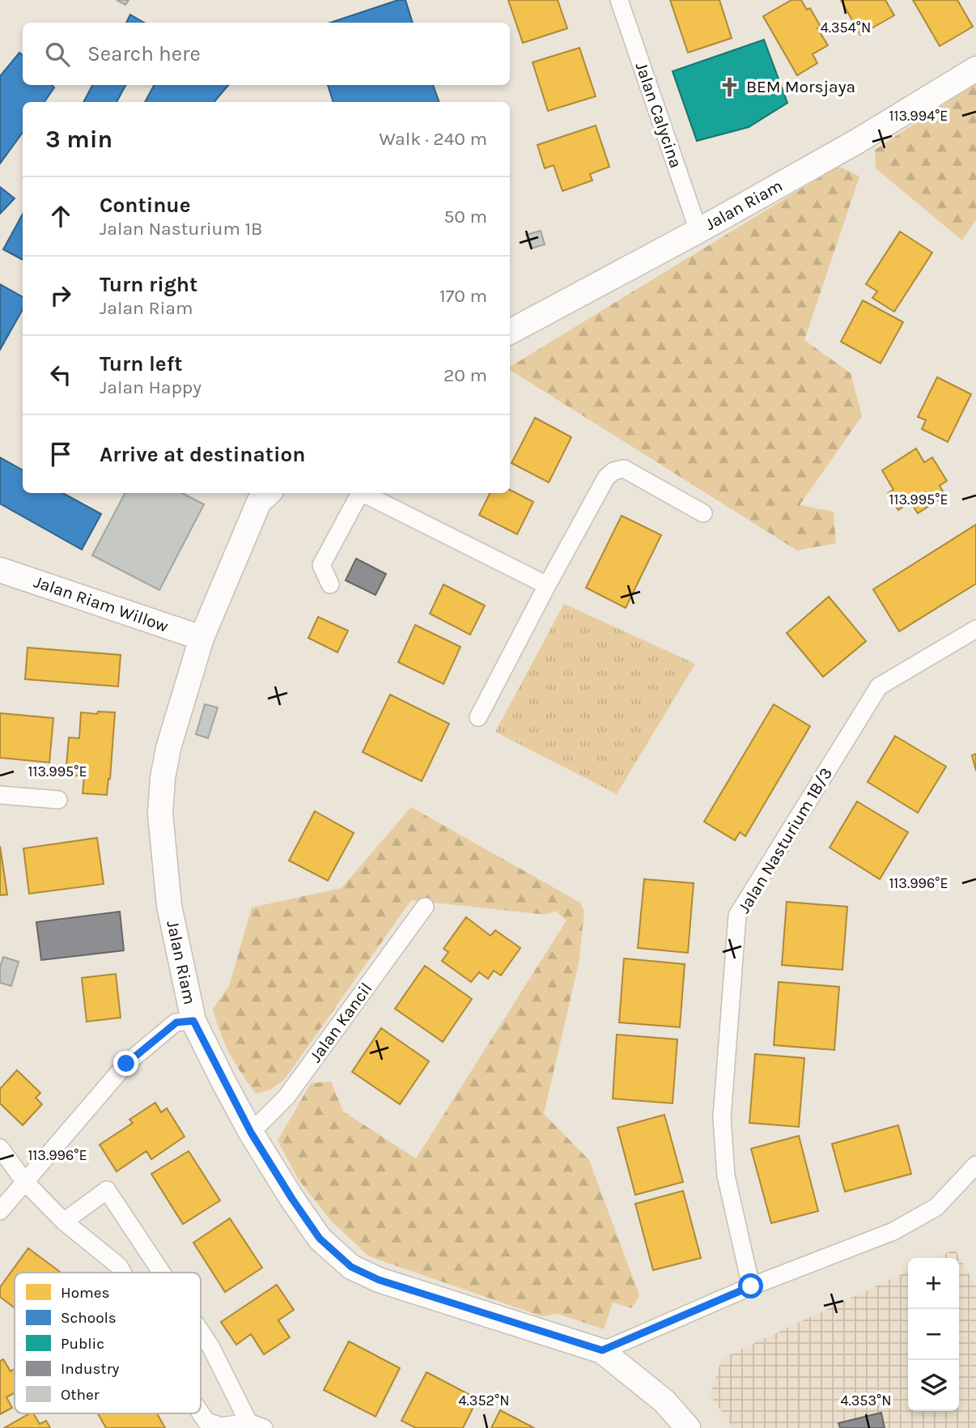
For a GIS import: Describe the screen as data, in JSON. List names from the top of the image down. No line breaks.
{"streets":{"main road":["Jalan Riam","Jalan Riam Willow"],"street":["Jalan Calycina","Jalan Nasturium 1B/3","Jalan Kancil"]},"crossings":[["Jalan Calycina","Jalan Riam"],["Jalan Riam","Jalan Riam Willow"],["Jalan Riam","Jalan Kancil"]],"places":{"church":["BEM Morsjaya"]},"legend":["Homes","Schools","Public","Industry","Other"],"page":{"search":"Search here","heading":["3 min","Walk · 240 m"],"list":[["Continue","Jalan Nasturium 1B","50 m"],["Turn right","Jalan Riam","170 m"],["Turn left","Jalan Happy","20 m"],"Arrive at destination"],"map_buttons":["+","−"]},"coordinates":["4.354°N","113.994°E","113.995°E","113.996°E","4.352°N","4.353°N"]}
